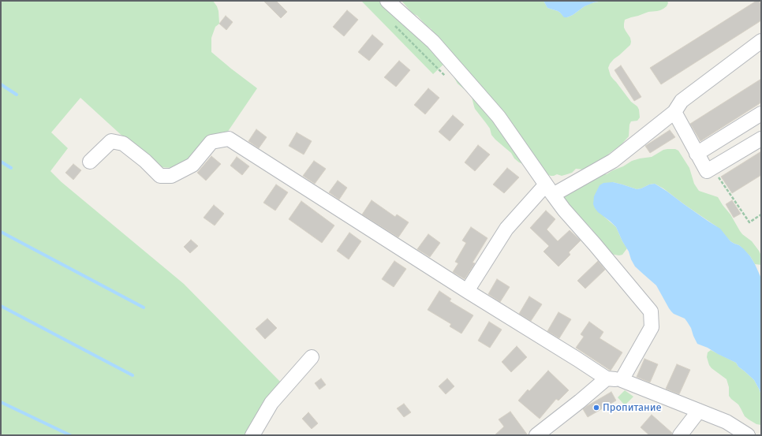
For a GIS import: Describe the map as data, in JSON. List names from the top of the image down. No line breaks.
{"places":["Пропитание"]}
